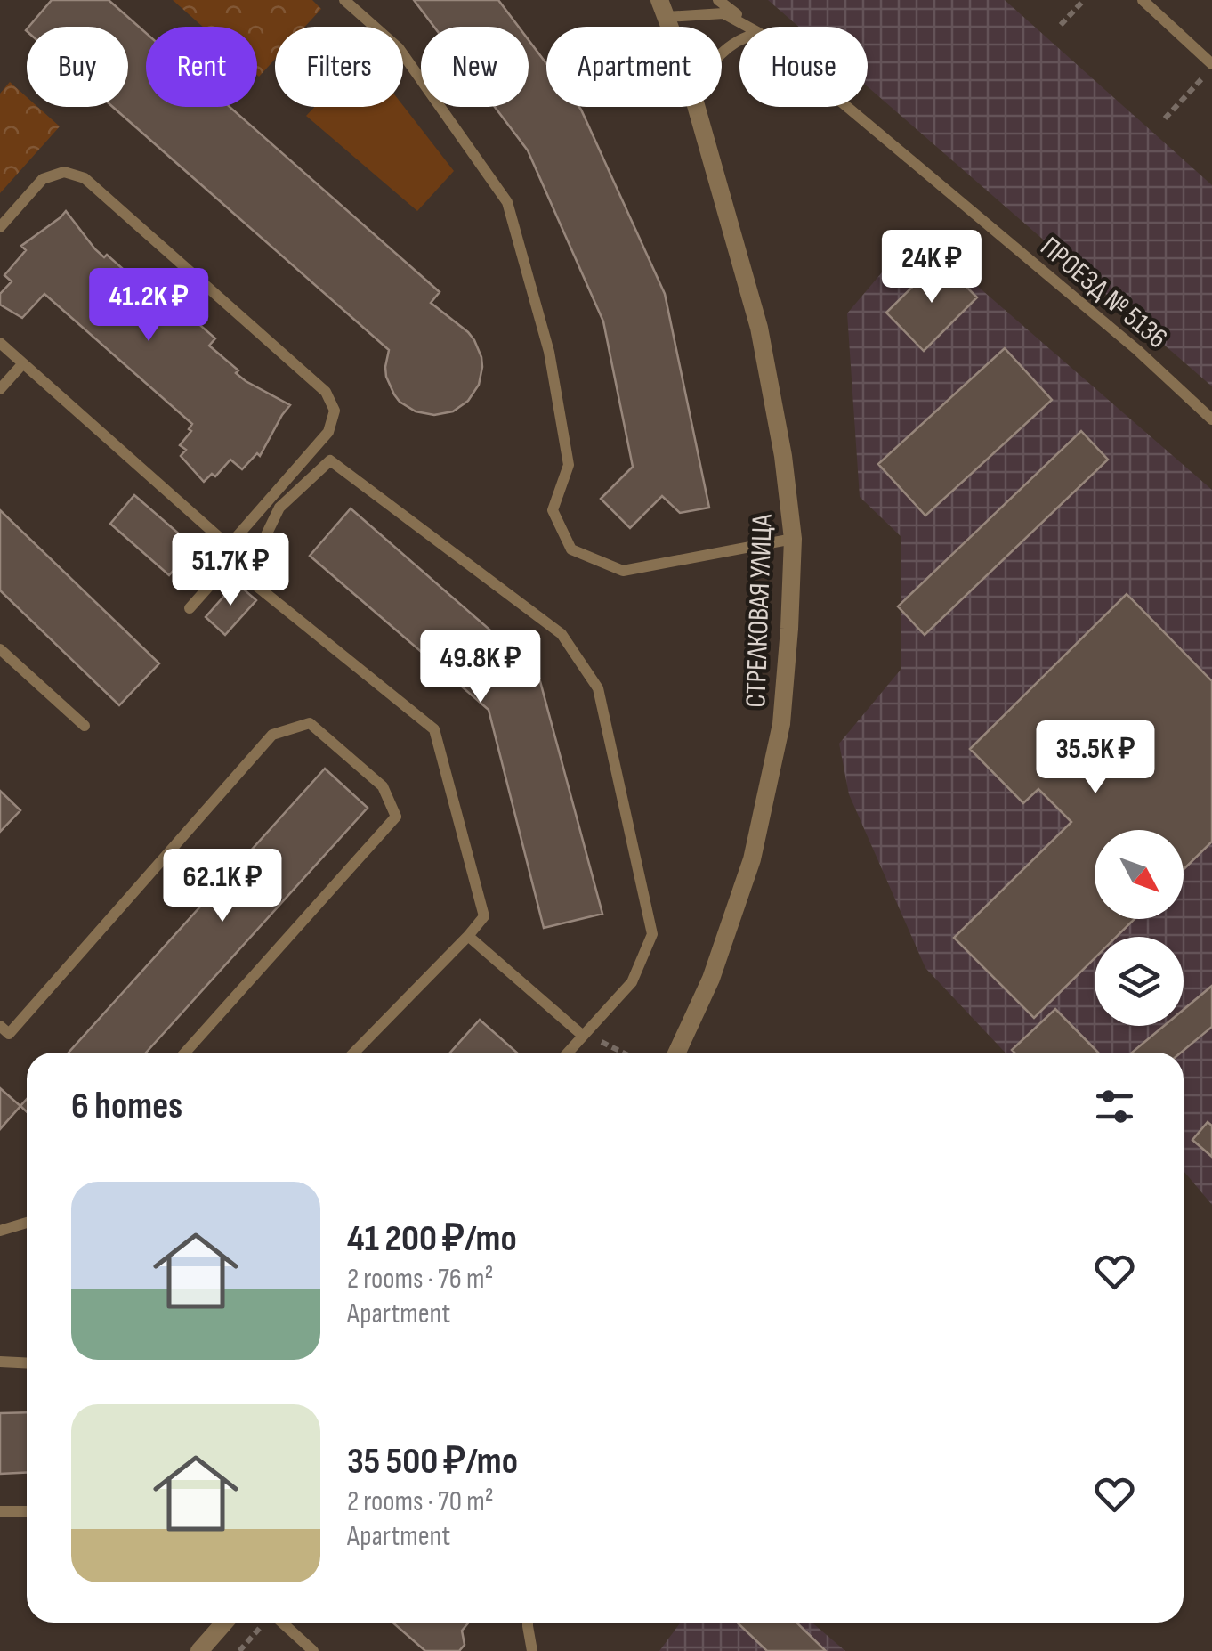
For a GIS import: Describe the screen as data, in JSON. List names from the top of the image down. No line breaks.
{"streets":{"street":["СТРЕЛКОВАЯ УЛИЦА"],"lane":["ПРОЕЗД № 5136"]},"north":"bottom right","page":{"chip":["Buy","Rent","Filters","New","Apartment","House"],"price":["24K ₽","41.2K ₽","51.7K ₽","49.8K ₽","35.5K ₽","62.1K ₽"],"heading":"6 homes","list":[{"name":"41 200 ₽/mo","note":"2 rooms · 76 m² · Apartment"},{"name":"35 500 ₽/mo","note":"2 rooms · 70 m² · Apartment"}]}}
